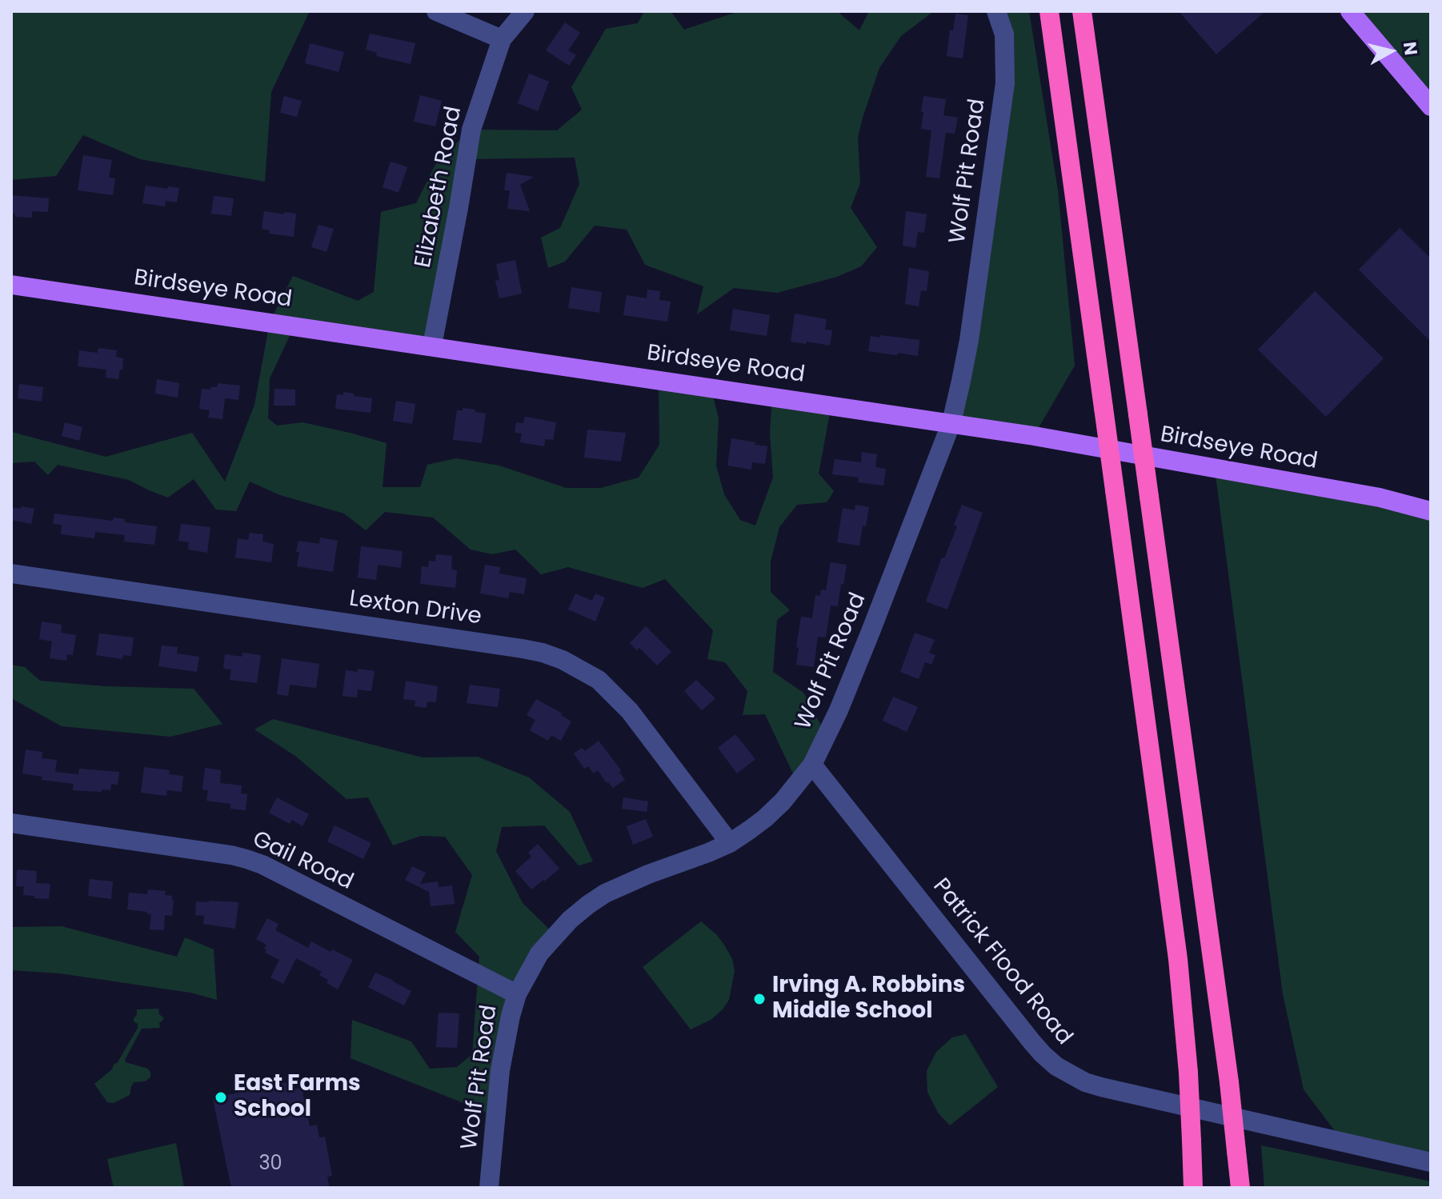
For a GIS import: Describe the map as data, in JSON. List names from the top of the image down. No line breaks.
{"streets":{"main road":["Birdseye Road"],"street":["Wolf Pit Road","Elizabeth Road","Lexton Drive","Gail Road","Patrick Flood Road"]},"crossings":[["Wolf Pit Road","Birdseye Road"],["Wolf Pit Road","Lexton Drive"],["Wolf Pit Road","Gail Road"],["Wolf Pit Road","Patrick Flood Road"],["Elizabeth Road","Birdseye Road"]],"places":["Irving A. Robbins Middle School","East Farms School"],"house_numbers":["30"],"north":"right"}
